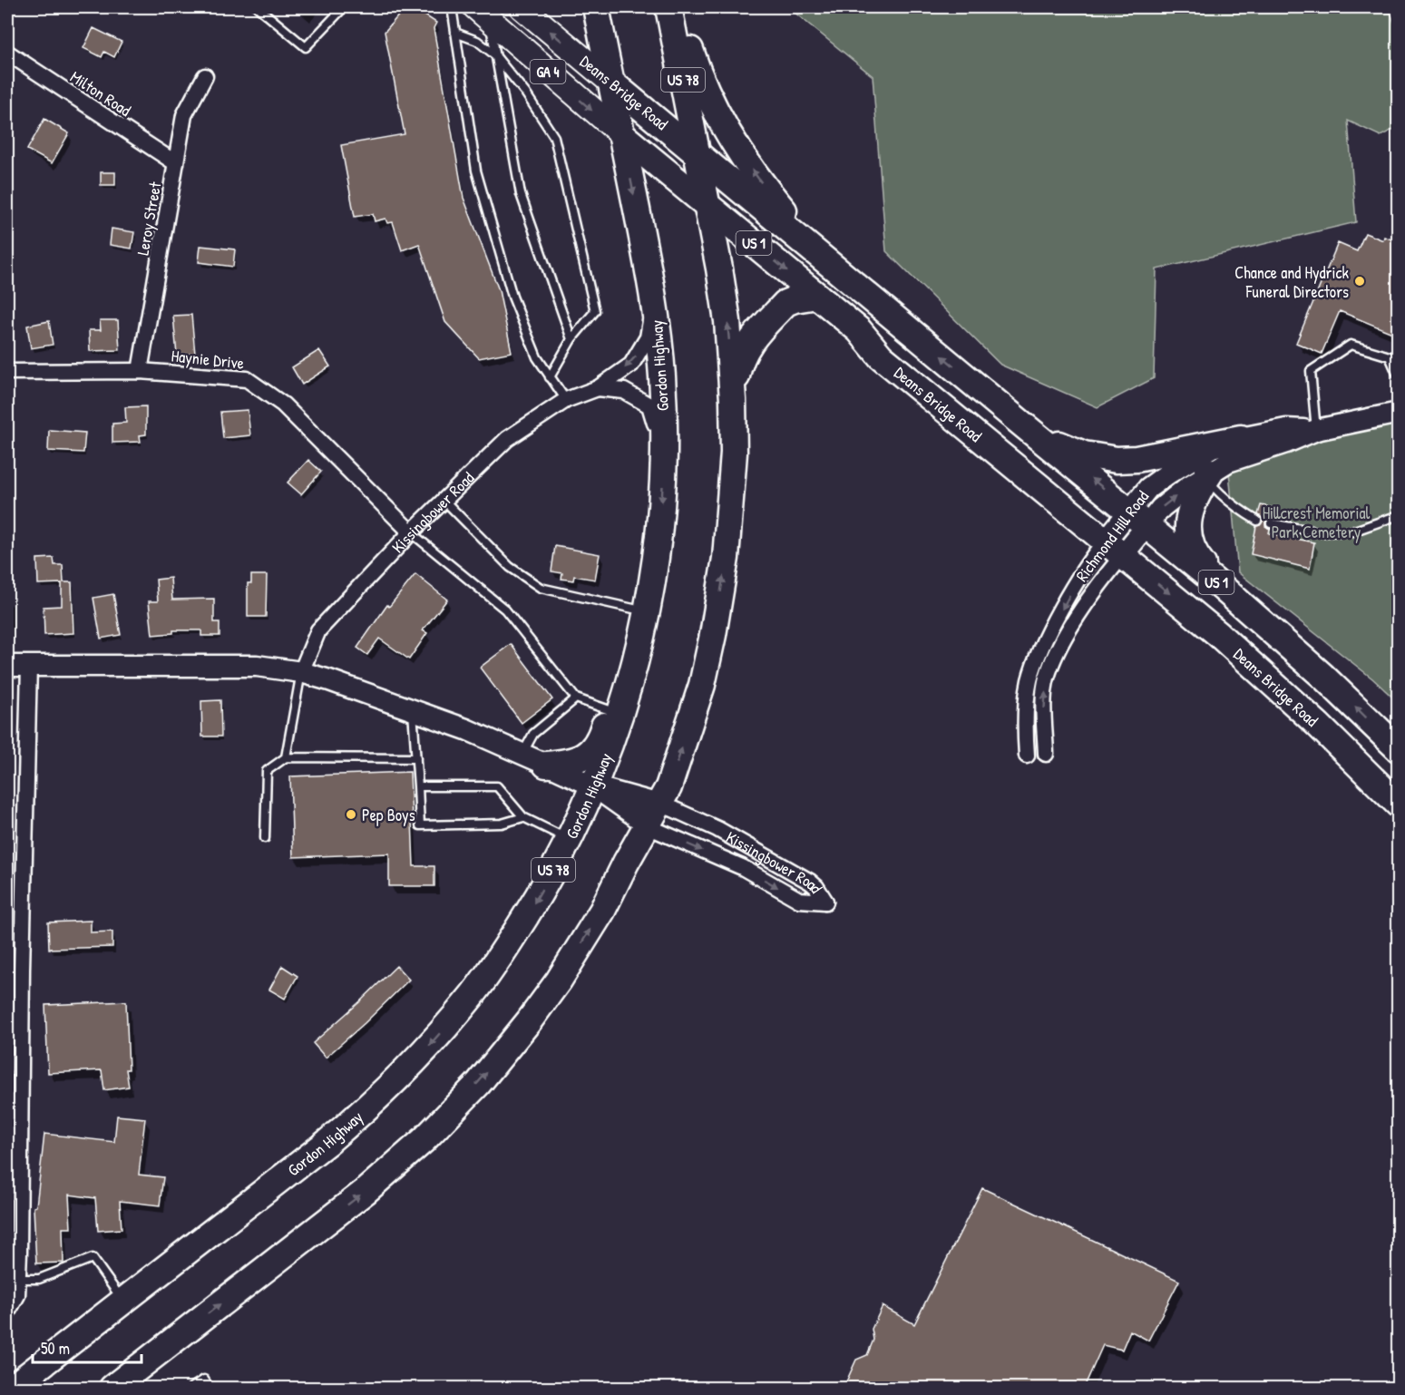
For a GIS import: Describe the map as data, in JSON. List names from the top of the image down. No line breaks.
{"streets":{"highway":["GA 4","US 78","Deans Bridge Road","US 1","Gordon Highway"],"street":["Milton Road","Leroy Street","Haynie Drive","Kissingbower Road","Richmond Hill Road"]},"crossings":[["US 78","Deans Bridge Road"],["US 78","Kissingbower Road"],["Deans Bridge Road","US 1"],["Deans Bridge Road","Gordon Highway"],["Deans Bridge Road","Richmond Hill Road"],["Milton Road","Leroy Street"],["Leroy Street","Haynie Drive"],["Haynie Drive","Kissingbower Road"],["Gordon Highway","Kissingbower Road"]],"parks":["Hillcrest Memorial Park Cemetery"],"places":["Chance and Hydrick Funeral Directors","Pep Boys"],"scale_bar":"50 m"}
